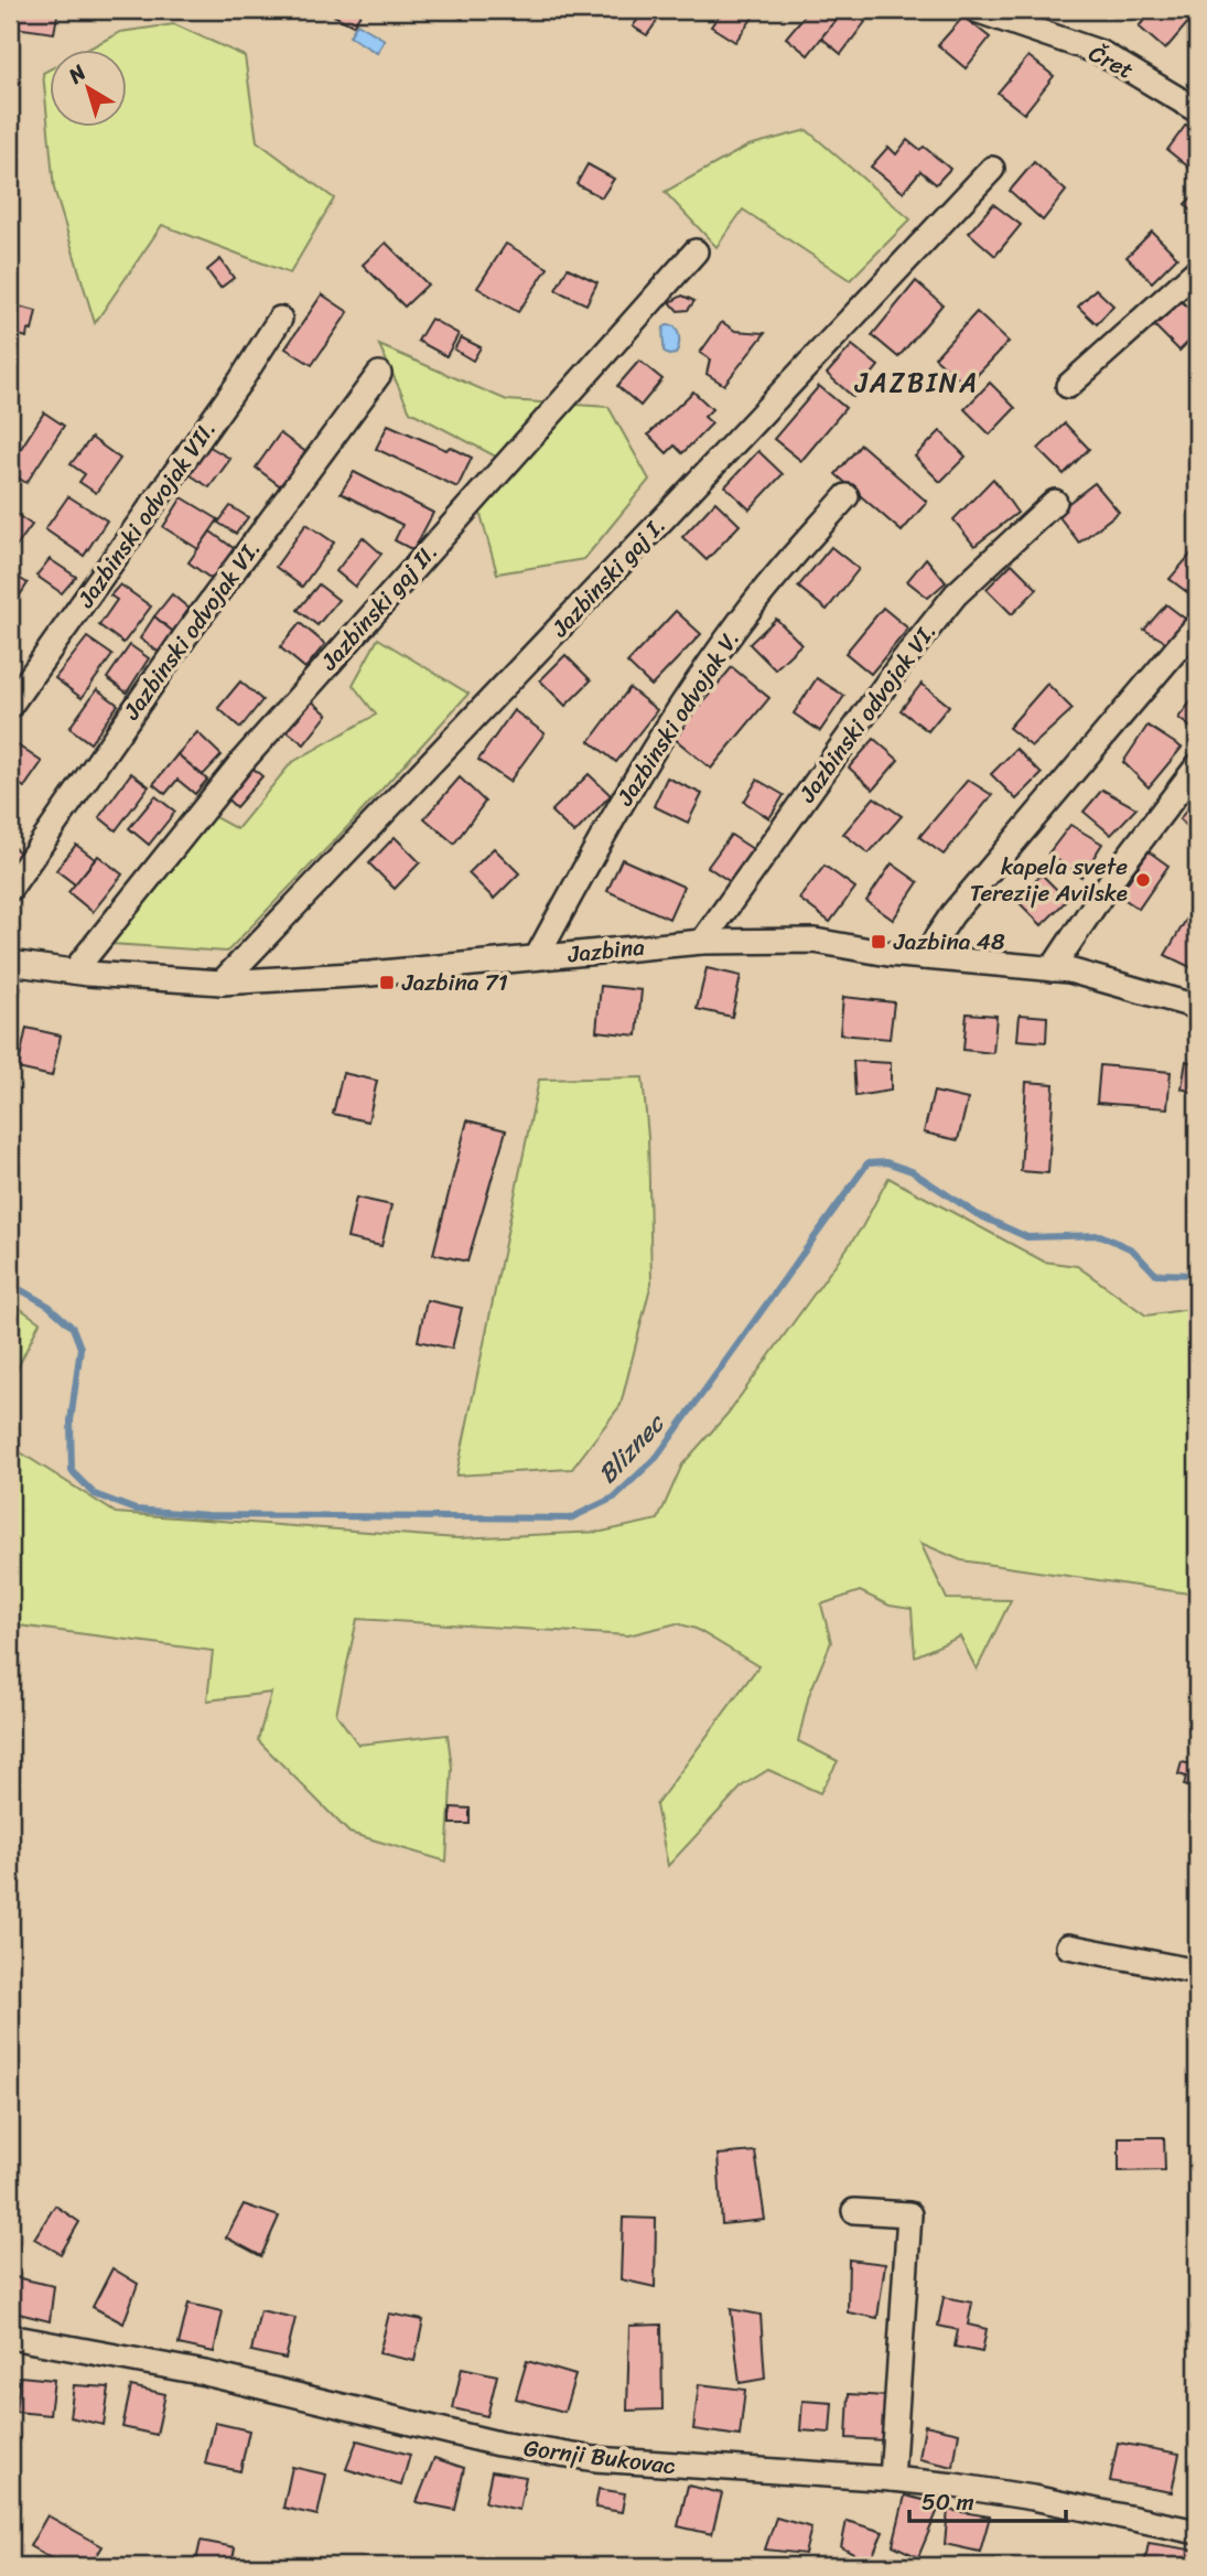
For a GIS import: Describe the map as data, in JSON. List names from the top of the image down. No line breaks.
{"streets":{"street":["Čret","Jazbinski odvojak VII.","Jazbinski gaj I.","Jazbinski gaj II.","Jazbinski odvojak VI.","Jazbinski odvojak V.","Jazbina","Gornji Bukovac"]},"crossings":[["Jazbinski gaj I.","Jazbina"],["Jazbinski gaj II.","Jazbina"],["Jazbinski odvojak VI.","Jazbina"],["Jazbinski odvojak V.","Jazbina"]],"districts":["JAZBINA"],"water":["Bliznec"],"places":{"other":["kapela svete Terezije Avilske"],"transit":["Jazbina 48","Jazbina 71"]},"scale_bar":"50 m","north":"top left"}
